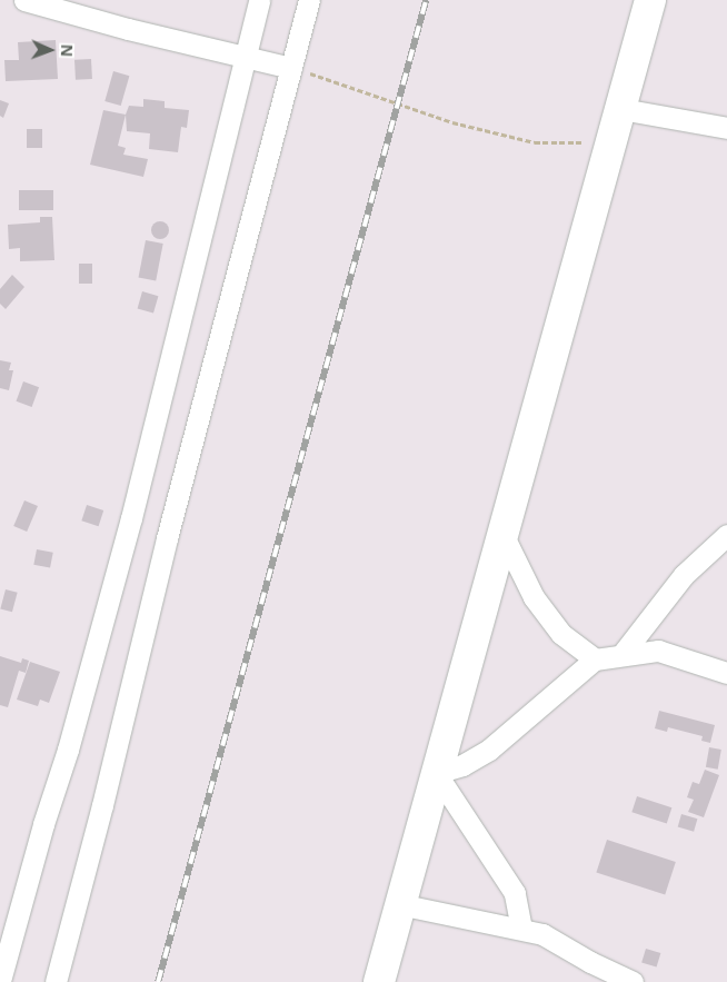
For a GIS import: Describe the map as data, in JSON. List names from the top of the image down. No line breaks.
{"north":"right"}
